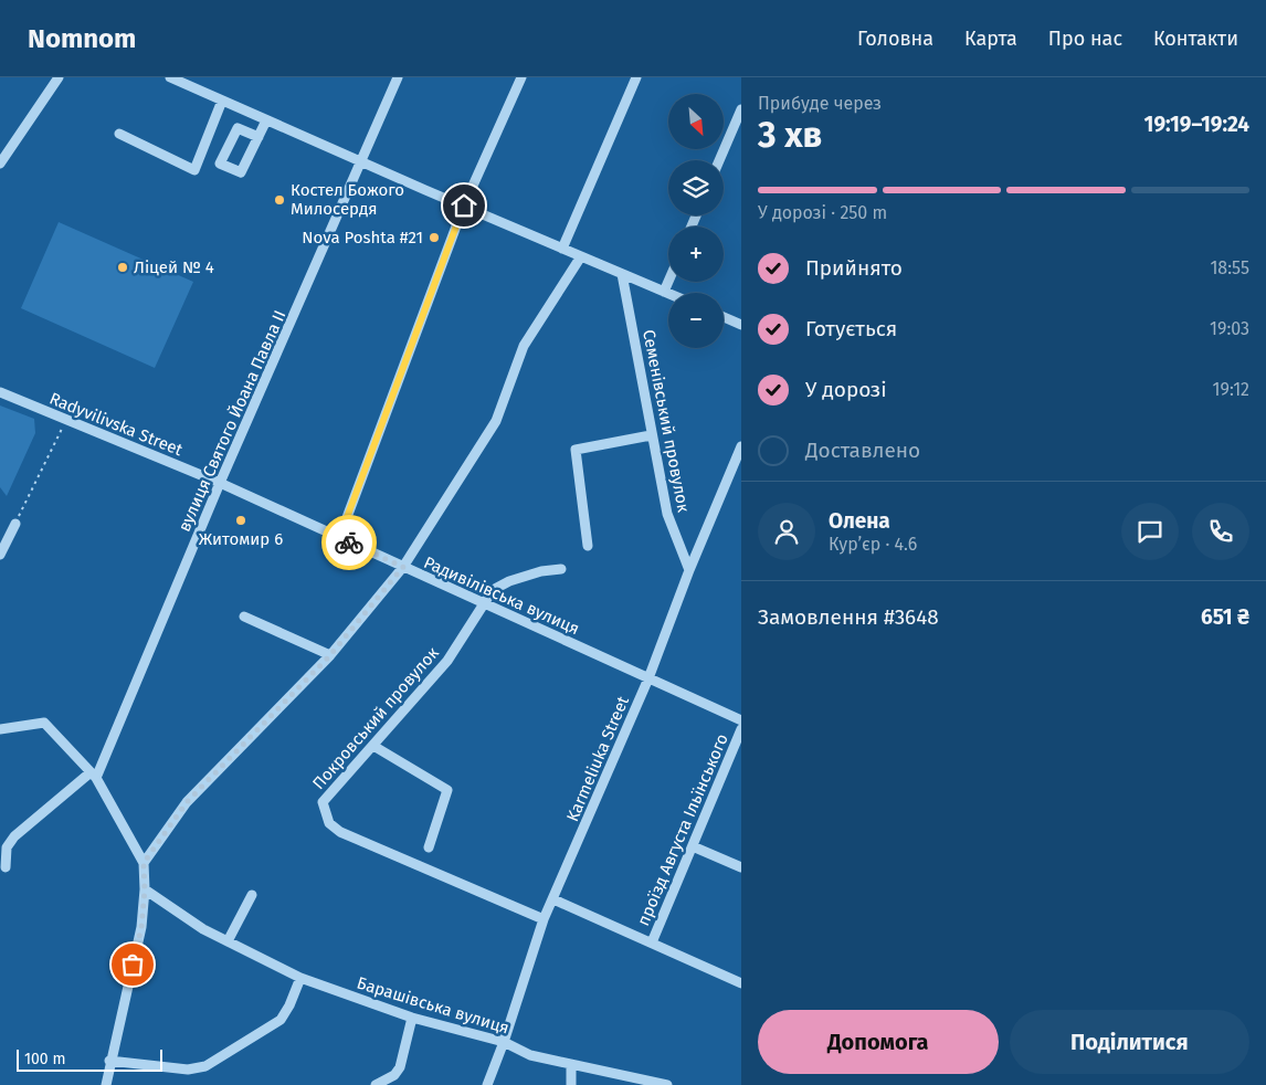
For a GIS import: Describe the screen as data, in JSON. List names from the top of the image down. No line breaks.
{"streets":{"street":["вулиця Святого Йоана Павла II","Семенівський провулок","Radyvilivska Street","Радивілівська вулиця","Покровський провулок","Karmeliuka Street","проїзд Августа Ільїнського","Барашівська вулиця"]},"crossings":[["вулиця Святого Йоана Павла II","Radyvilivska Street"],["вулиця Святого Йоана Павла II","Радивілівська вулиця"],["Семенівський провулок","Karmeliuka Street"],["Radyvilivska Street","Радивілівська вулиця"],["Радивілівська вулиця","Покровський провулок"],["Радивілівська вулиця","Karmeliuka Street"],["Покровський провулок","Karmeliuka Street"],["Karmeliuka Street","Барашівська вулиця"]],"places":["Костел Божого Милосердя","Nova Poshta #21","Ліцей № 4","Житомир 6"],"scale_bar":"100 m","north":"bottom right","page":{"header":"Nomnom","nav":["Головна","Карта","Про нас","Контакти"],"heading":["3 хв","Прибуде через","19:19–19:24"],"panel":["Олена","Кур’єр · 4.6","Замовлення #3648","651 ₴"],"map_buttons":["+","−"],"bar":"У дорозі · 250 m","list":[["Прийнято","18:55"],["Готується","19:03"],["У дорозі","19:12"],"Доставлено"],"buttons":["Допомога","Поділитися"],"scale":"100 m"}}
